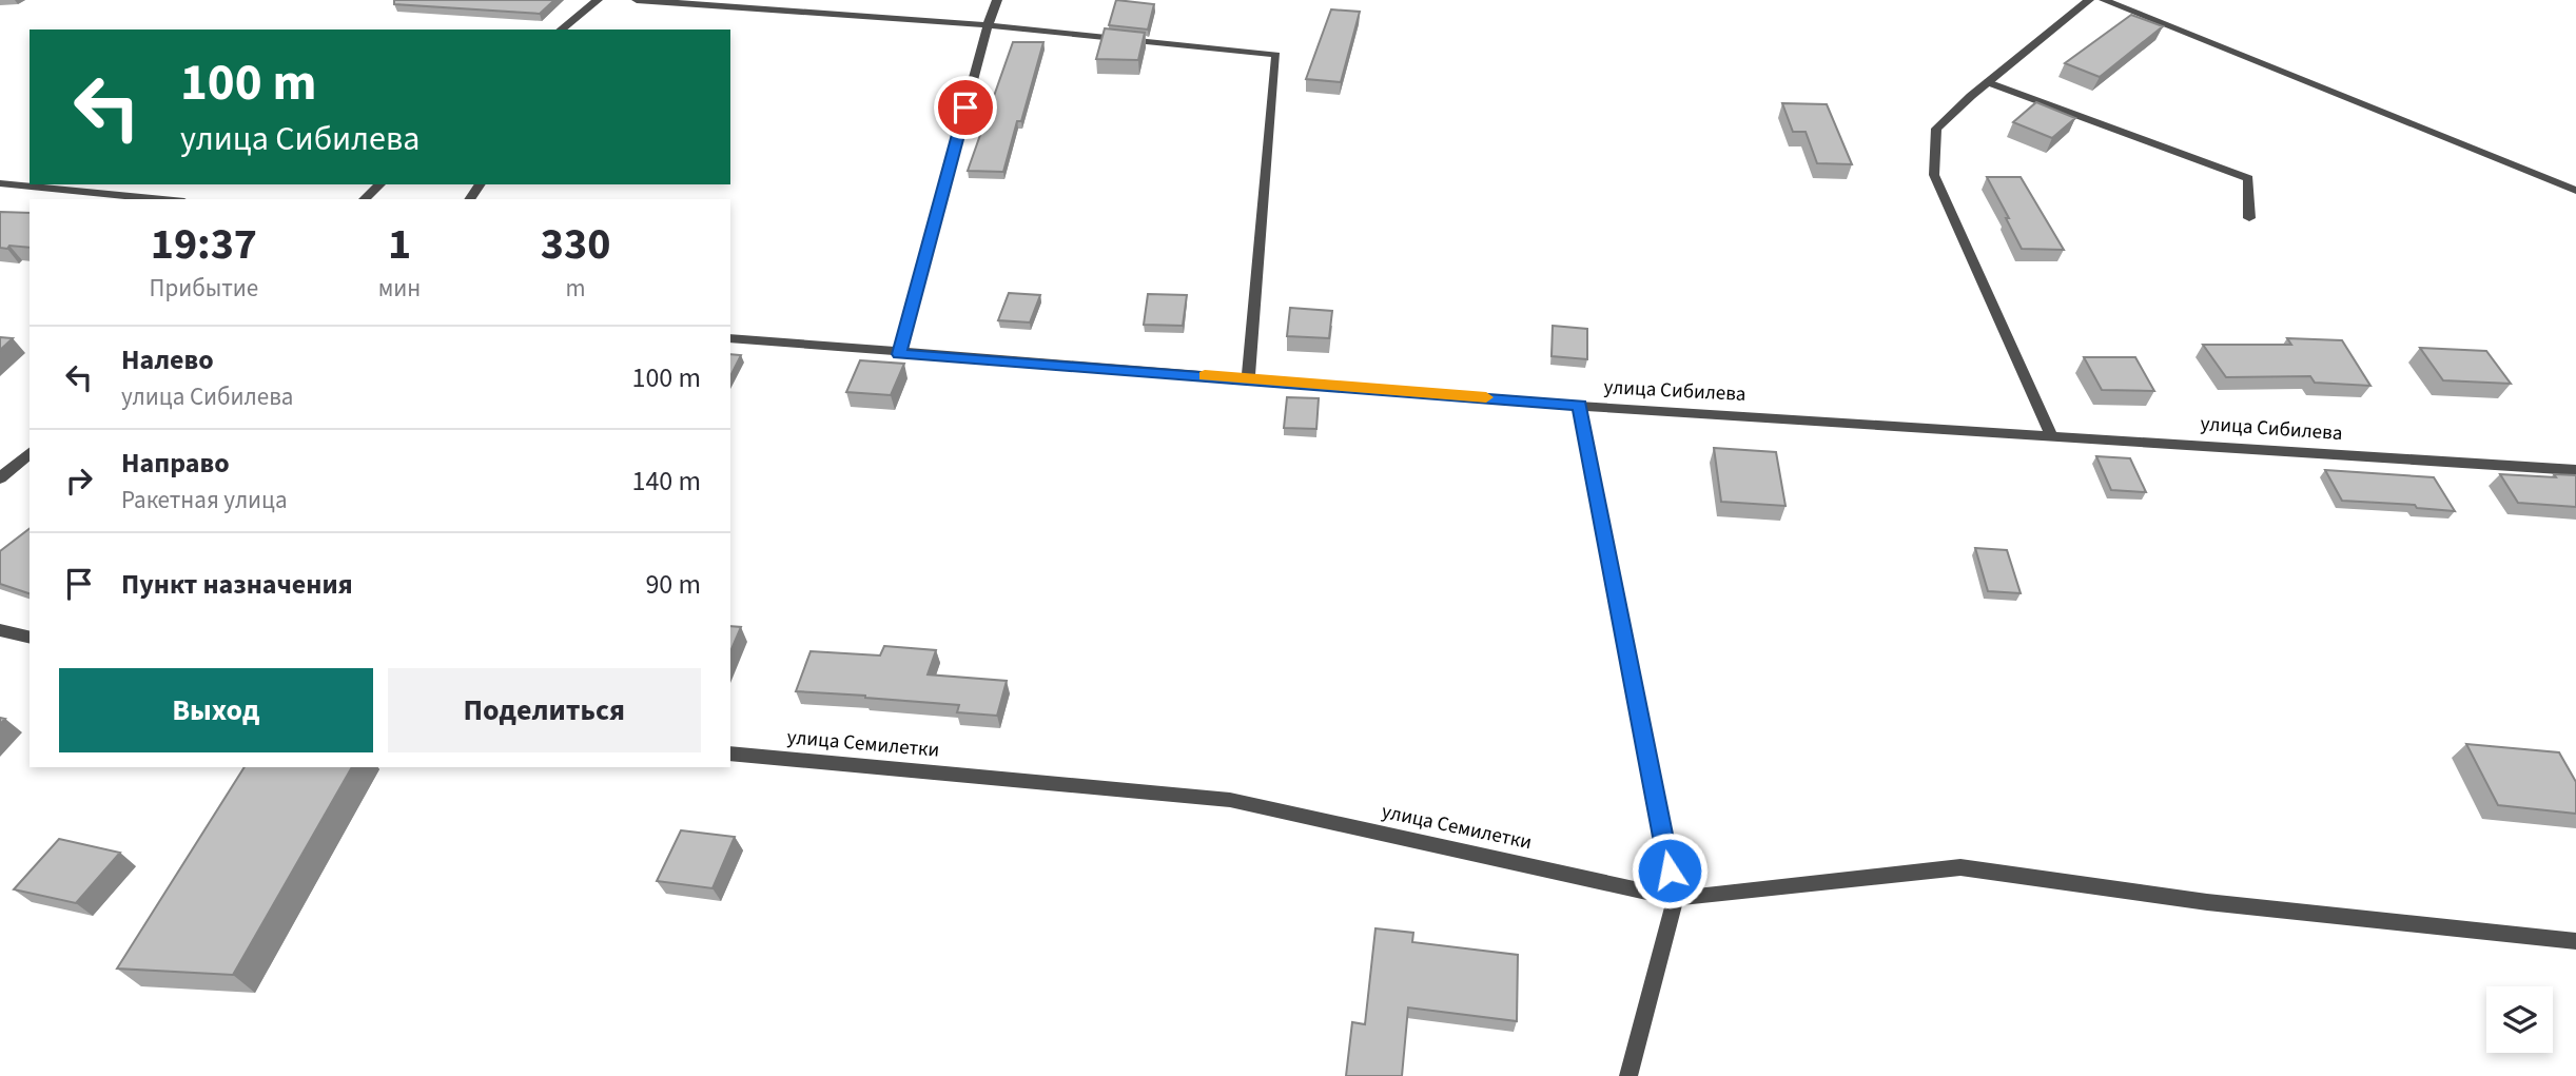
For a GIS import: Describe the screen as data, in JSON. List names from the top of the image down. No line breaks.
{"streets":{"street":["улица Сибилева","улица Семилетки"]},"page":{"turn":["100 m","улица Сибилева"],"eta":["19:37","Прибытие","1","мин","330","m"],"list":[{"name":"Налево","note":"улица Сибилева","value":"100 m"},{"name":"Направо","note":"Ракетная улица","value":"140 m"},{"name":"Пункт назначения","value":"90 m"}],"buttons":["Выход","Поделиться"]}}
